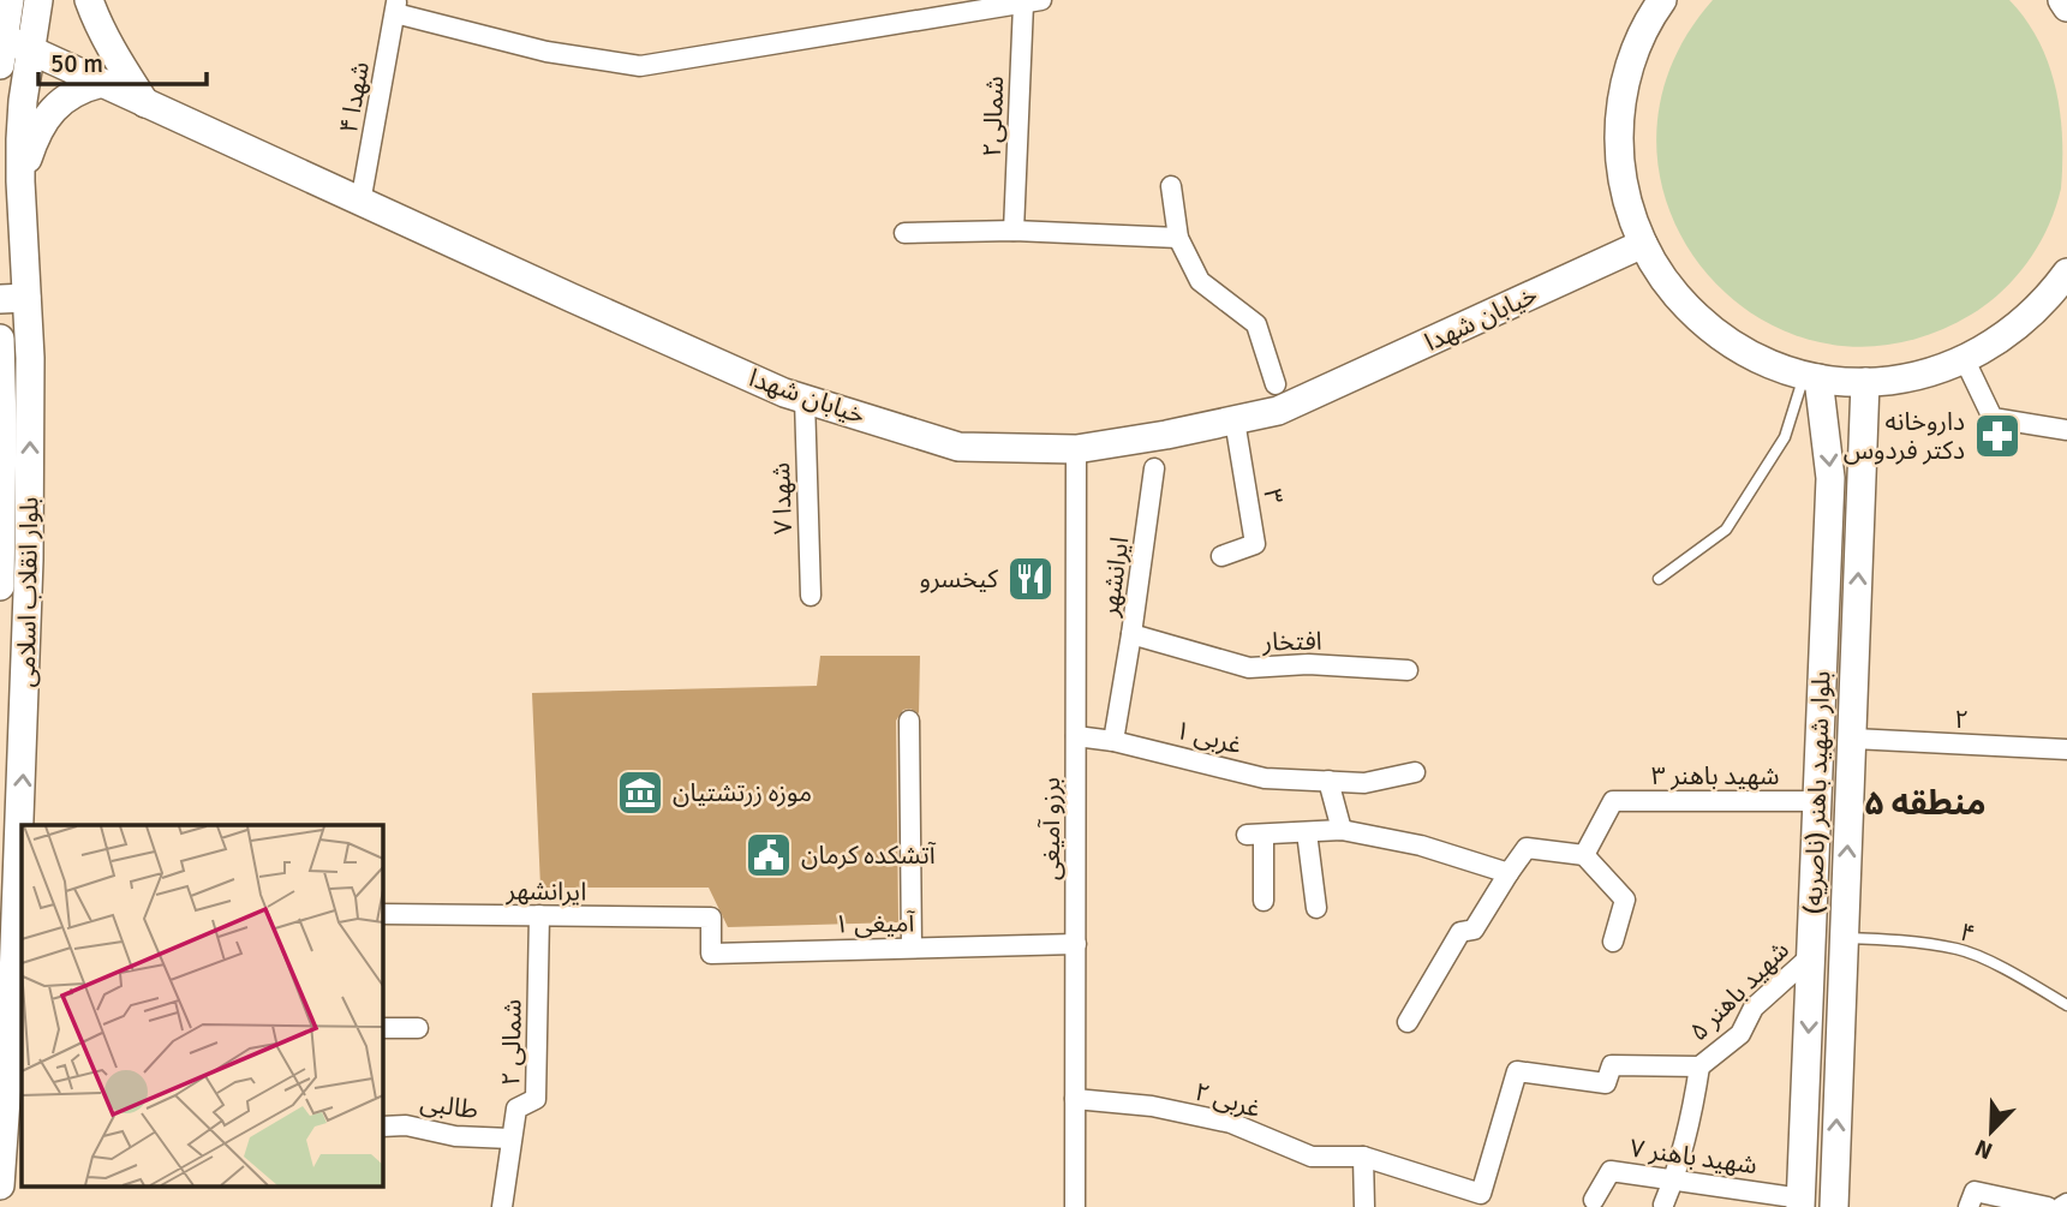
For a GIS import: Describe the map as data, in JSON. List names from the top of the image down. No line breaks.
{"streets":{"main road":["خیابان شهدا","بلوار انقلاب اسلامی","بلوار شهید باهنر (ناصریه)"],"street":["شهدا ۴","شمالی۲","۳","شهدا ۷","ایرانشهر","افتخار","۲","۱ غربی","شهید باهنر ۳","برزو آمیغی","آمیغی ۱","شهید باهنر ۵","۲ شمالی","۲ غربی","طالبی","شهید باهنر ۷"],"lane":["۴"]},"crossings":[["شهدا ۴","خیابان شهدا"],["خیابان شهدا","۳"],["خیابان شهدا","شهدا ۷"],["خیابان شهدا","بلوار انقلاب اسلامی"],["خیابان شهدا","برزو آمیغی"],["ایرانشهر","افتخار"],["ایرانشهر","۱ غربی"],["ایرانشهر","آمیغی ۱"],["ایرانشهر","۲ شمالی"],["۲","بلوار شهید باهنر (ناصریه)"],["۱ غربی","برزو آمیغی"],["شهید باهنر ۳","بلوار شهید باهنر (ناصریه)"],["بلوار شهید باهنر (ناصریه)","۴"],["بلوار شهید باهنر (ناصریه)","شهید باهنر ۵"],["بلوار شهید باهنر (ناصریه)","شهید باهنر ۷"],["برزو آمیغی","آمیغی ۱"],["برزو آمیغی","۲ غربی"],["شهید باهنر ۵","۲ غربی"],["۲ شمالی","طالبی"]],"one_way":["بلوار انقلاب اسلامی"],"districts":["منطقه ۵"],"places":{"pharmacy":["داروخانه دکتر فردوس"],"restaurant":["کیخسرو"],"museum":["موزه زرتشتیان"],"public building":["آتشکده کرمان"]},"scale_bar":"50 m","north":"bottom left"}
